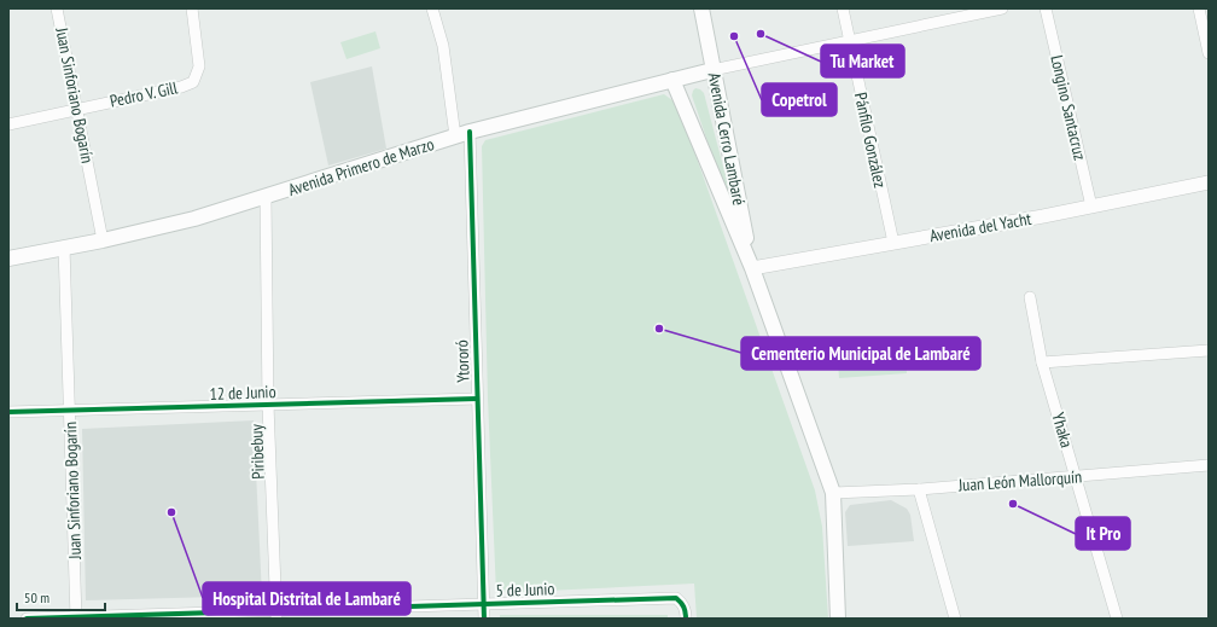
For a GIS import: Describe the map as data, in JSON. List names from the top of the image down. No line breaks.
{"streets":{"main road":["Avenida Cerro Lambaré","Avenida Primero de Marzo"],"street":["Pedro V. Gill","Juan Sinforiano Bogarín","Longino Santacruz","Pánfilo González","Avenida del Yacht","Ytororó","12 de Junio","Yhaka","Piribebuy","Juan León Mallorquín","5 de Junio"]},"crossings":[["Pedro V. Gill","Juan Sinforiano Bogarín"],["Juan Sinforiano Bogarín","Avenida Primero de Marzo"],["Juan Sinforiano Bogarín","12 de Junio"],["Juan Sinforiano Bogarín","5 de Junio"],["Longino Santacruz","Avenida del Yacht"],["Avenida Cerro Lambaré","Avenida Primero de Marzo"],["Avenida Cerro Lambaré","Avenida del Yacht"],["Avenida Cerro Lambaré","Juan León Mallorquín"],["Pánfilo González","Avenida del Yacht"],["Avenida Primero de Marzo","Ytororó"],["Avenida Primero de Marzo","Piribebuy"],["Ytororó","12 de Junio"],["Ytororó","5 de Junio"],["12 de Junio","Piribebuy"],["Yhaka","Juan León Mallorquín"],["Piribebuy","5 de Junio"]],"places":["Tu Market","Copetrol","Cementerio Municipal de Lambaré","It Pro","Hospital Distrital de Lambaré"],"scale_bar":"50 m"}
